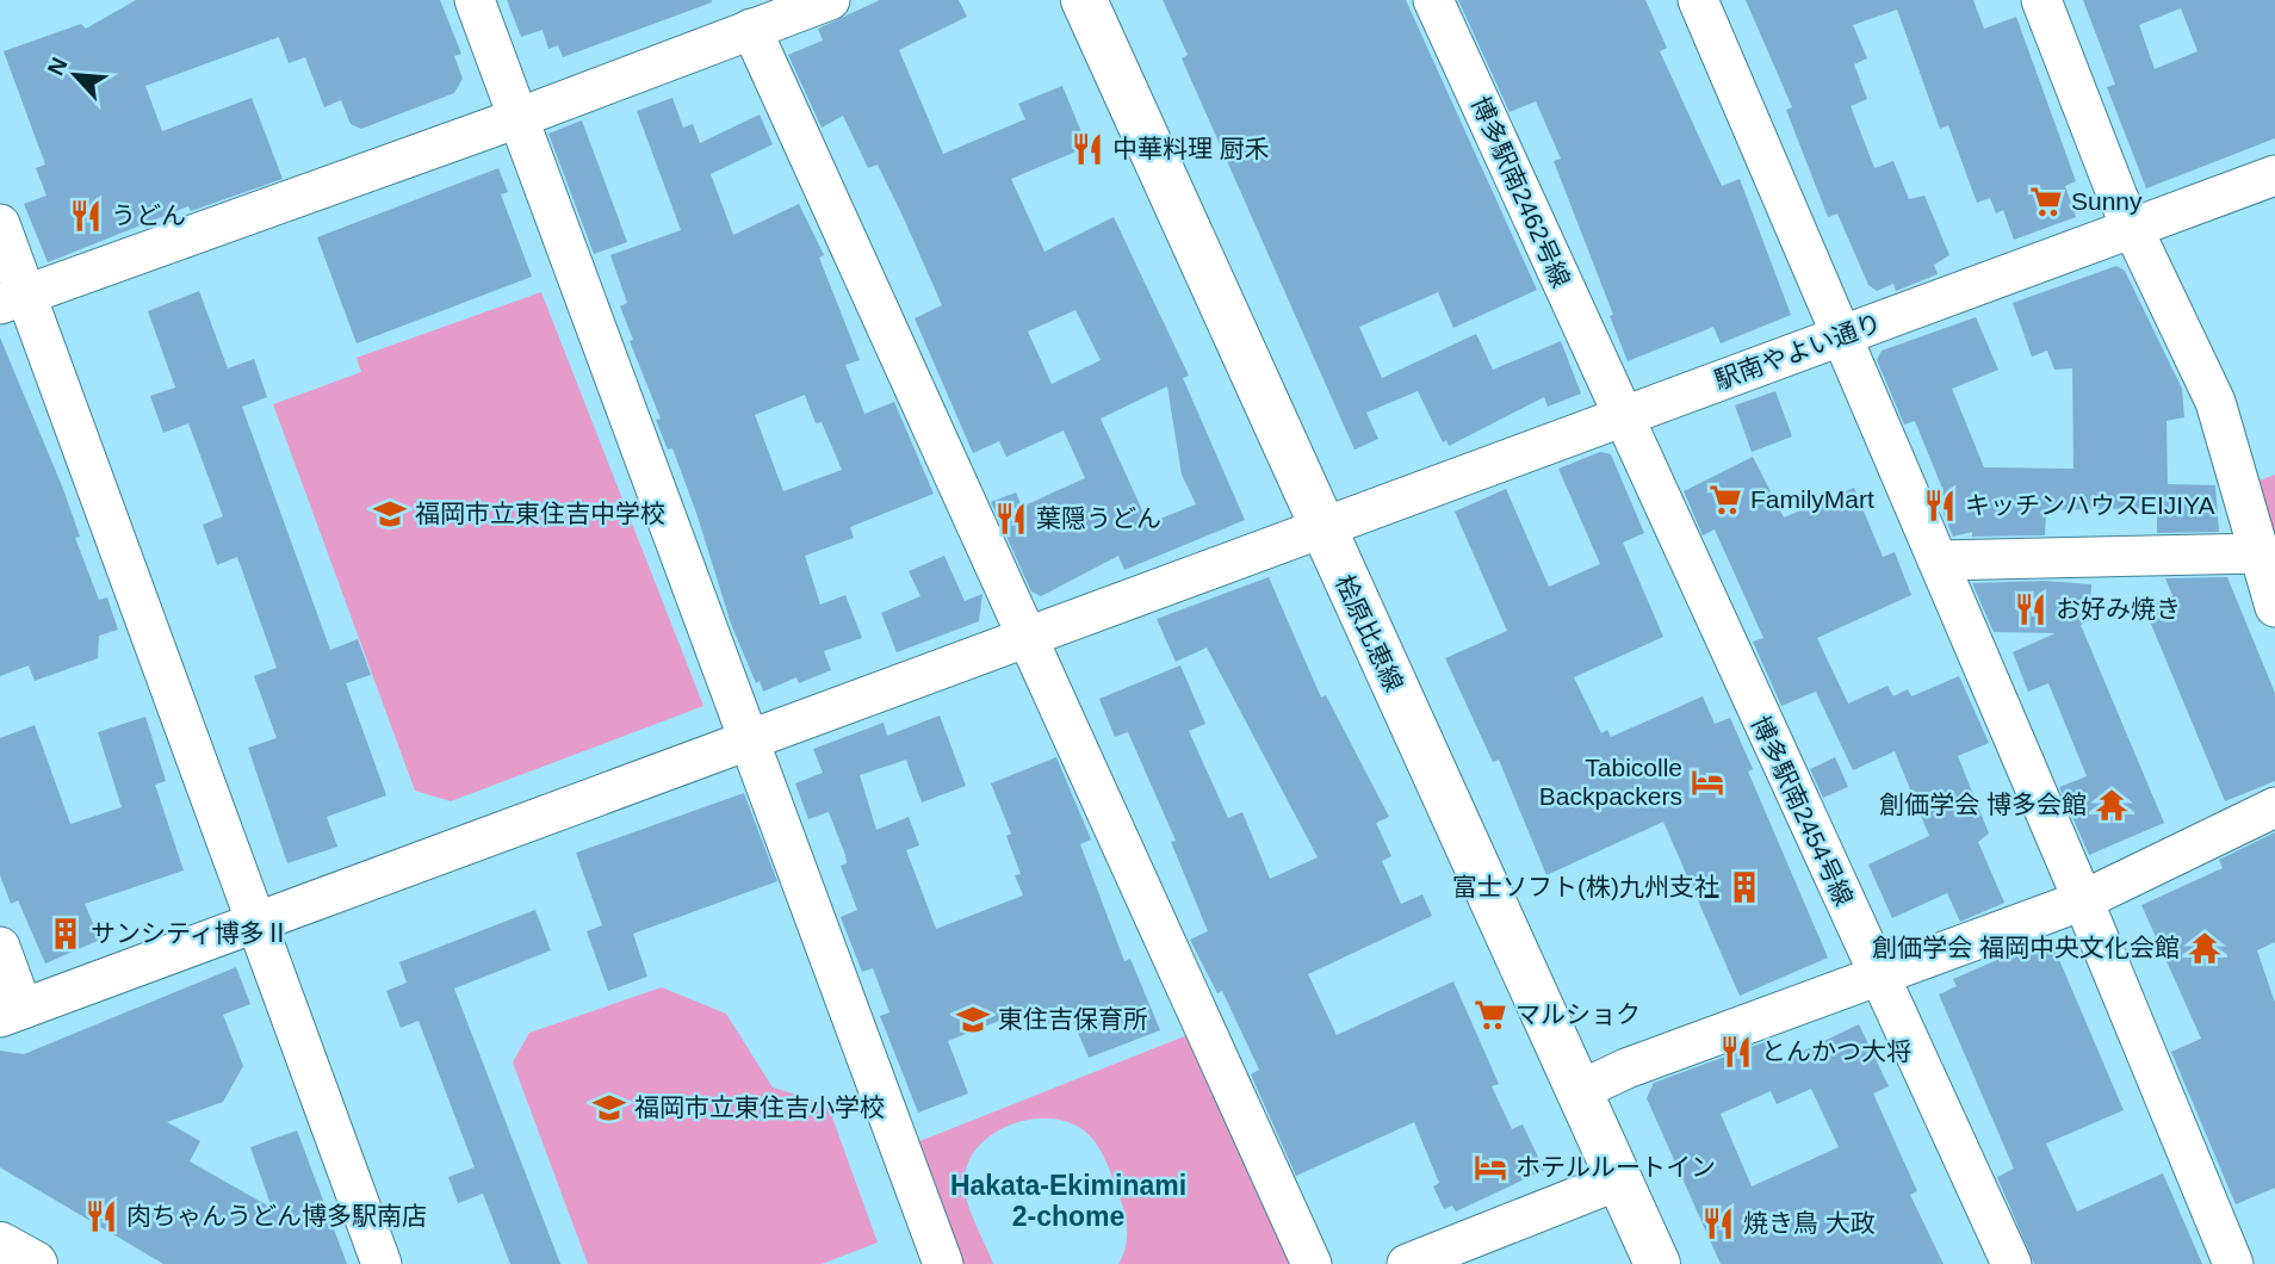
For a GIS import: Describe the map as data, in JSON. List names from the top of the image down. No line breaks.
{"streets":{"main road":["桧原比恵線"],"street":["博多駅南2462号線","駅南やよい通り","博多駅南2454号線"]},"crossings":[["博多駅南2462号線","駅南やよい通り"],["博多駅南2462号線","博多駅南2454号線"],["駅南やよい通り","桧原比恵線"],["駅南やよい通り","博多駅南2454号線"]],"districts":["Hakata-Ekiminami 2-chome"],"places":{"restaurant":["中華料理 厨禾","うどん","キッチンハウスEIJIYA","葉隠うどん","お好み焼き","とんかつ大将","肉ちゃんうどん博多駅南店","焼き鳥 大政"],"supermarket":["Sunny","FamilyMart","マルショク"],"school or university":["福岡市立東住吉中学校","東住吉保育所","福岡市立東住吉小学校"],"hotel":["Tabicolle Backpackers","ホテルルートイン"],"temple":["創価学会 博多会館","創価学会 福岡中央文化会館"],"building":["富士ソフト(株)九州支社","サンシティ博多Ⅱ"]},"north":"top left"}
